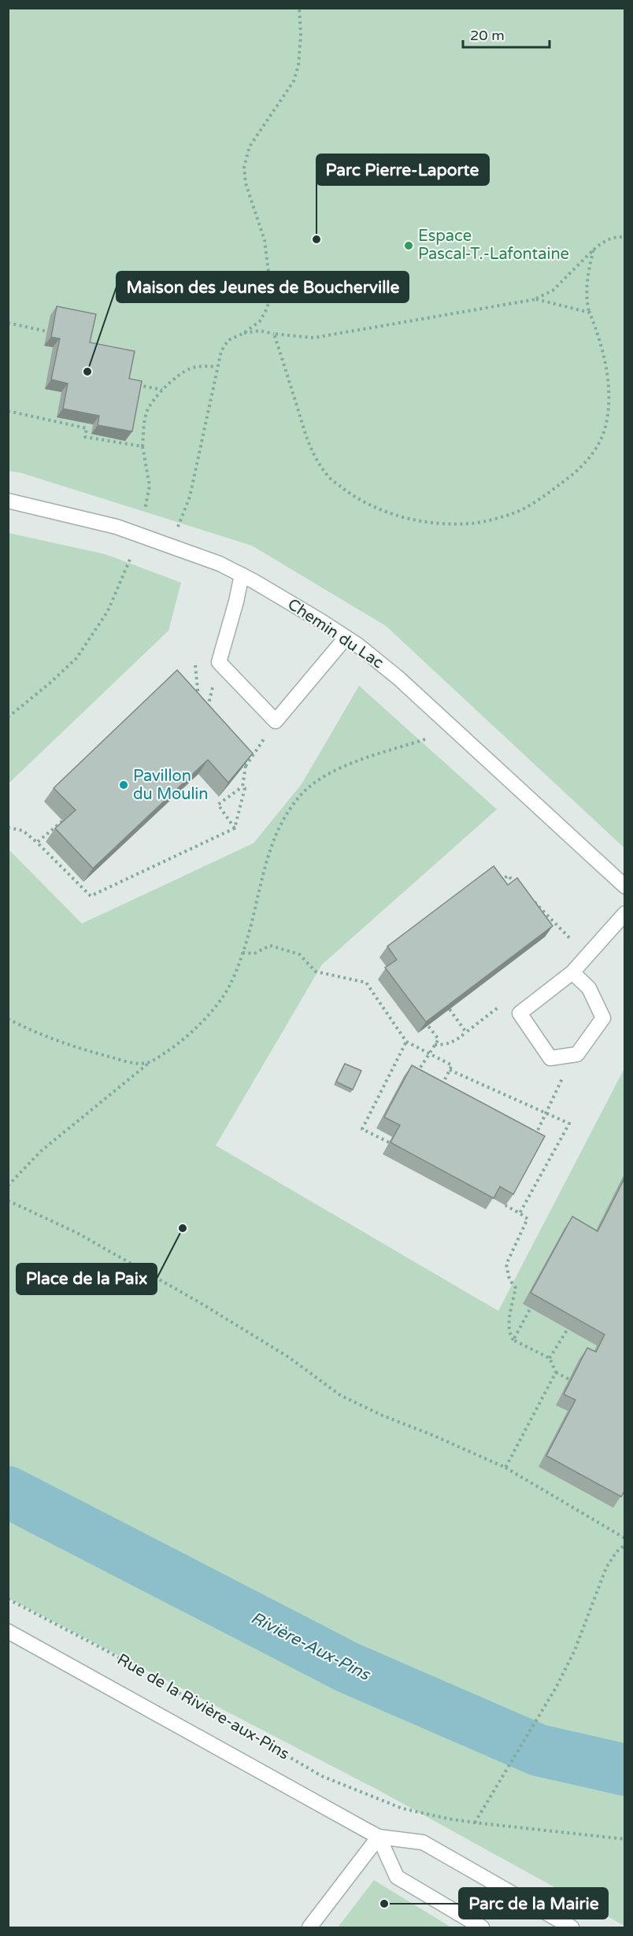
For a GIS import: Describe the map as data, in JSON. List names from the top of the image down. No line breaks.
{"streets":{"street":["Chemin du Lac","Rue de la Rivière-aux-Pins"]},"water":["Rivière-Aux-Pins"],"places":["Parc Pierre-Laporte","Espace Pascal-T.-Lafontaine","Maison des Jeunes de Boucherville","Pavillon du Moulin","Place de la Paix","Parc de la Mairie"],"scale_bar":"20 m"}
